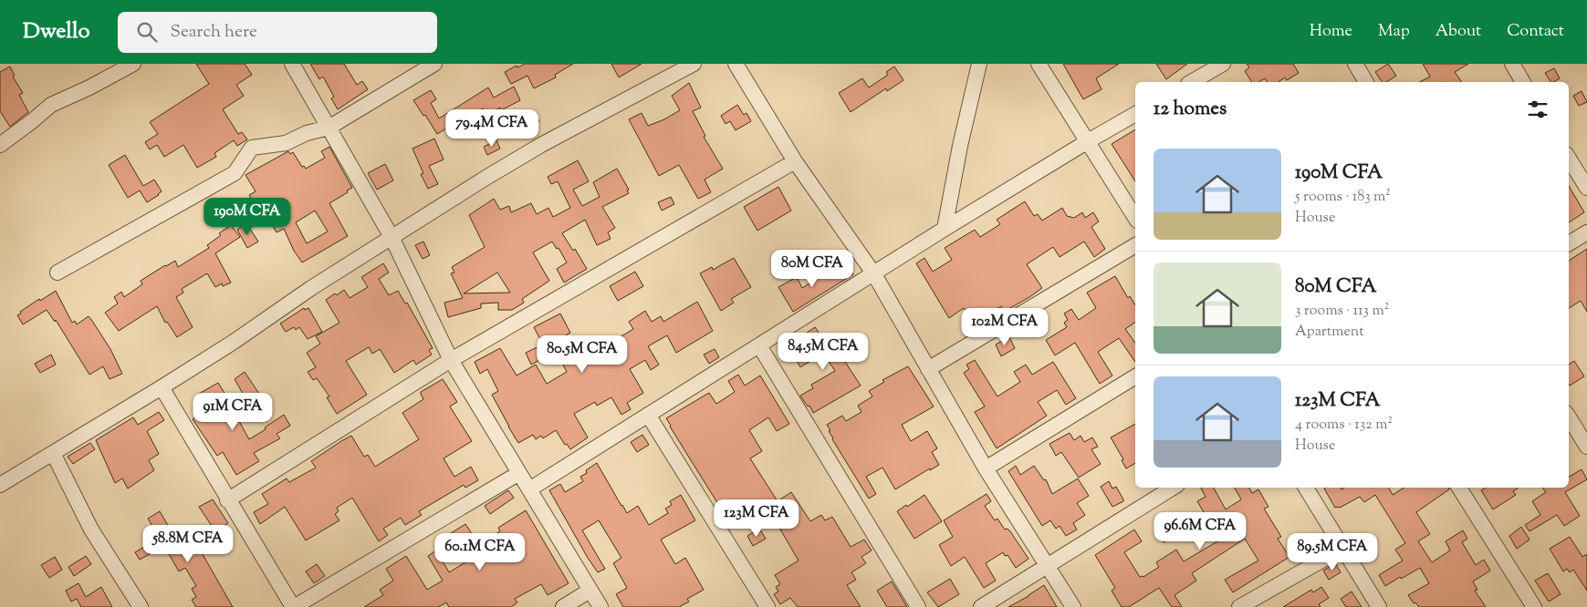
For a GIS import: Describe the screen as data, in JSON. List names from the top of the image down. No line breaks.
{"page":{"header":"Dwello","search":"Search here","nav":["Home","Map","About","Contact"],"heading":"12 homes","price":["79.4M CFA","190M CFA","80M CFA","102M CFA","84.5M CFA","80.5M CFA","91M CFA","123M CFA","96.6M CFA","58.8M CFA","60.1M CFA","89.5M CFA"],"list":[{"name":"190M CFA","note":"5 rooms · 183 m² · House"},{"name":"80M CFA","note":"3 rooms · 113 m² · Apartment"},{"name":"123M CFA","note":"4 rooms · 132 m² · House"}]}}
